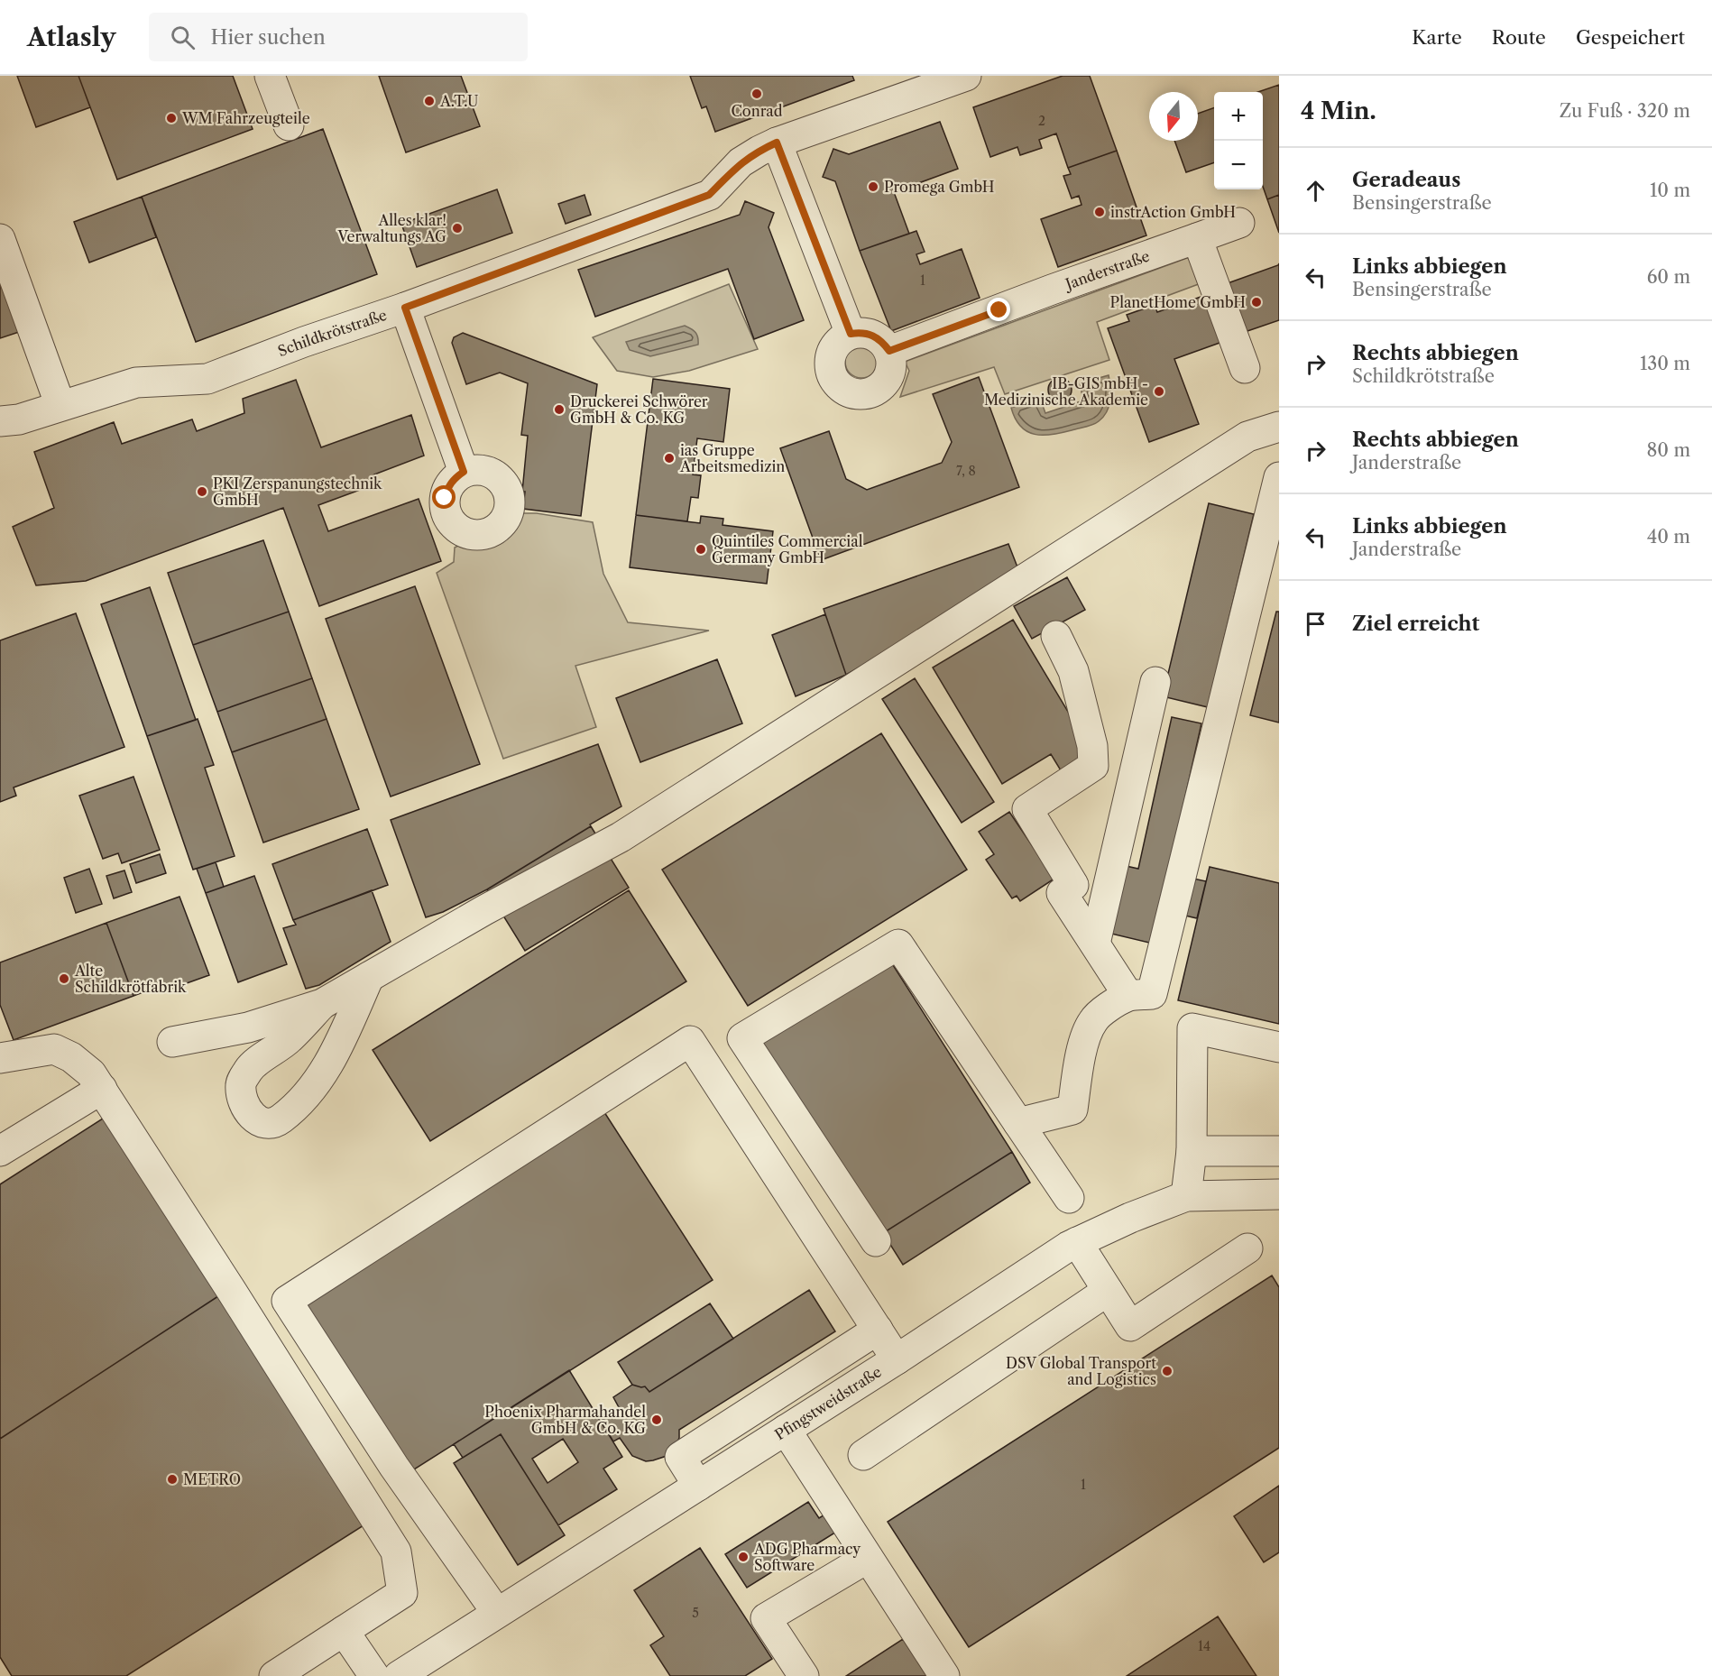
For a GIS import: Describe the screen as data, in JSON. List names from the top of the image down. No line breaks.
{"streets":{"street":["Janderstraße","Schildkrötstraße","Pfingstweidstraße"]},"places":["Conrad","A.T.U","WM Fahrzeugteile","Promega GmbH","instrAction GmbH","Alles klar! Verwaltungs AG","PlanetHome GmbH","IB-GIS mbH - Medizinische Akademie","Druckerei Schwörer GmbH & Co. KG","ias Gruppe Arbeitsmedizin","PKI Zerspanungstechnik GmbH","Quintiles Commercial Germany GmbH","Alte Schildkrötfabrik","DSV Global Transport and Logistics","Phoenix Pharmahandel GmbH & Co. KG","METRO","ADG Pharmacy Software"],"house_numbers":["2","1","7, 8","1","5","14"],"north":"bottom","page":{"header":"Atlasly","search":"Hier suchen","nav":["Karte","Route","Gespeichert"],"heading":["4 Min.","Zu Fuß · 320 m"],"map_buttons":["+","−"],"list":[["Geradeaus","Bensingerstraße","10 m"],["Links abbiegen","Bensingerstraße","60 m"],["Rechts abbiegen","Schildkrötstraße","130 m"],["Rechts abbiegen","Janderstraße","80 m"],["Links abbiegen","Janderstraße","40 m"],"Ziel erreicht"]}}
